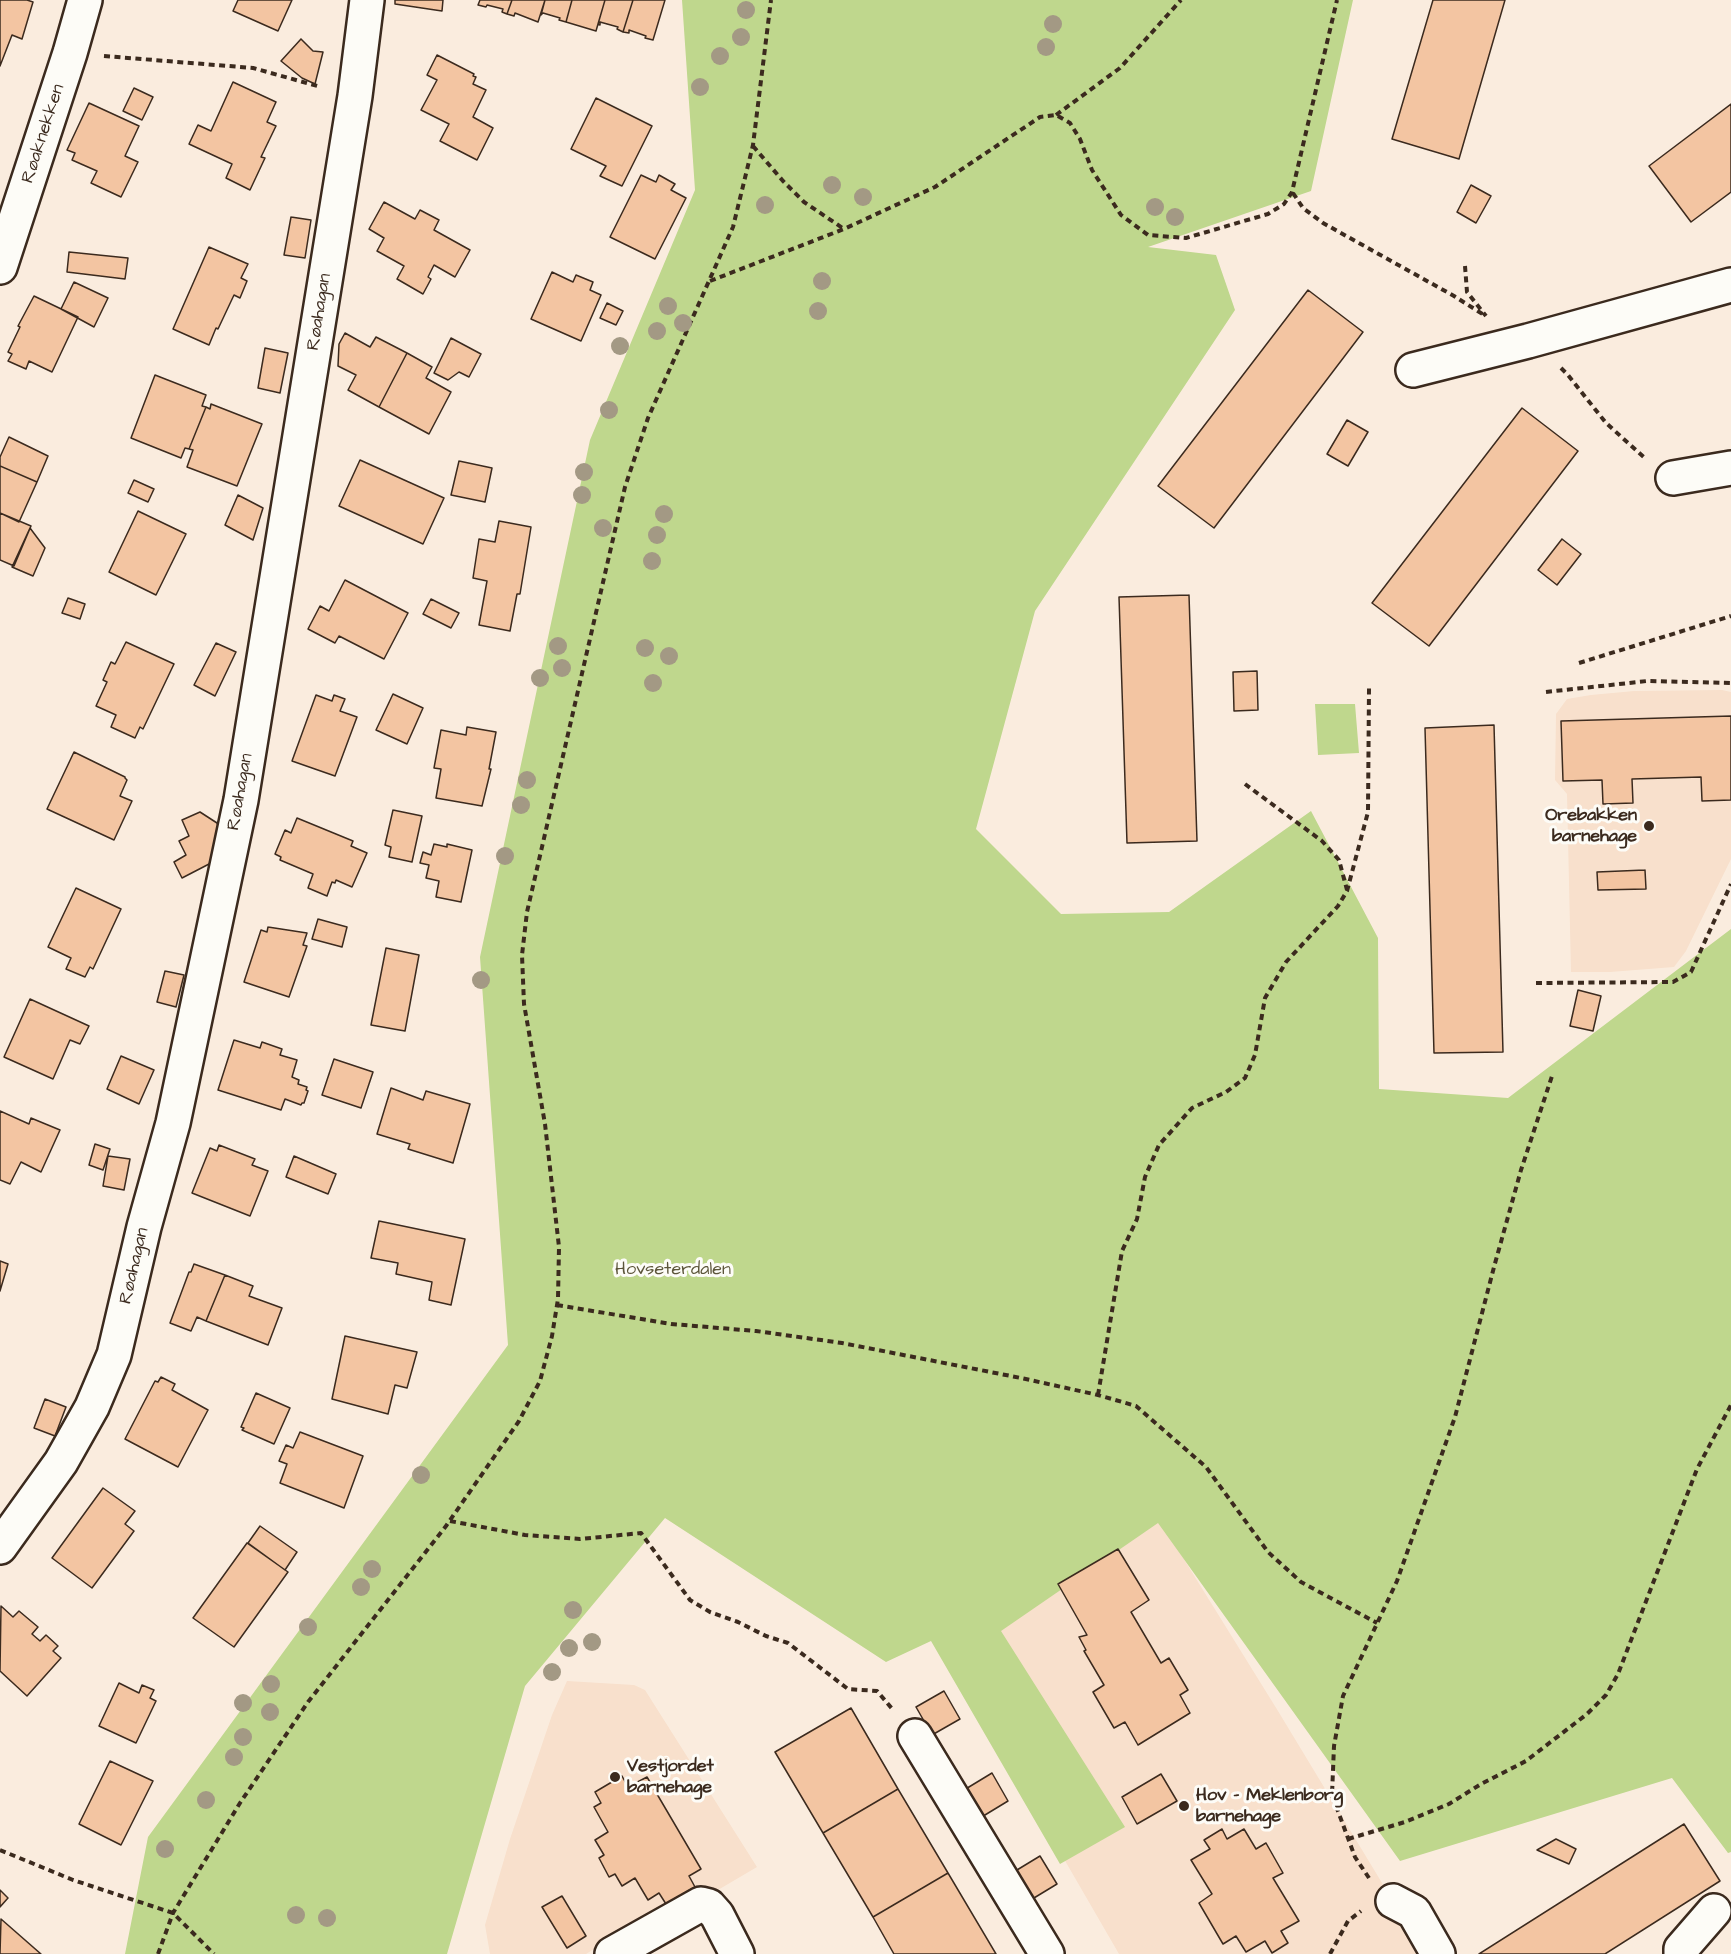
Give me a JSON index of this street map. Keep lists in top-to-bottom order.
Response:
{
  "streets": {
    "street": ["Røaknekken", "Røahagan"]
  },
  "parks": ["Hovseterdalen"],
  "places": ["Orebakken barnehage", "Vestjordet barnehage", "Hov - Meklenborg barnehage"]
}
